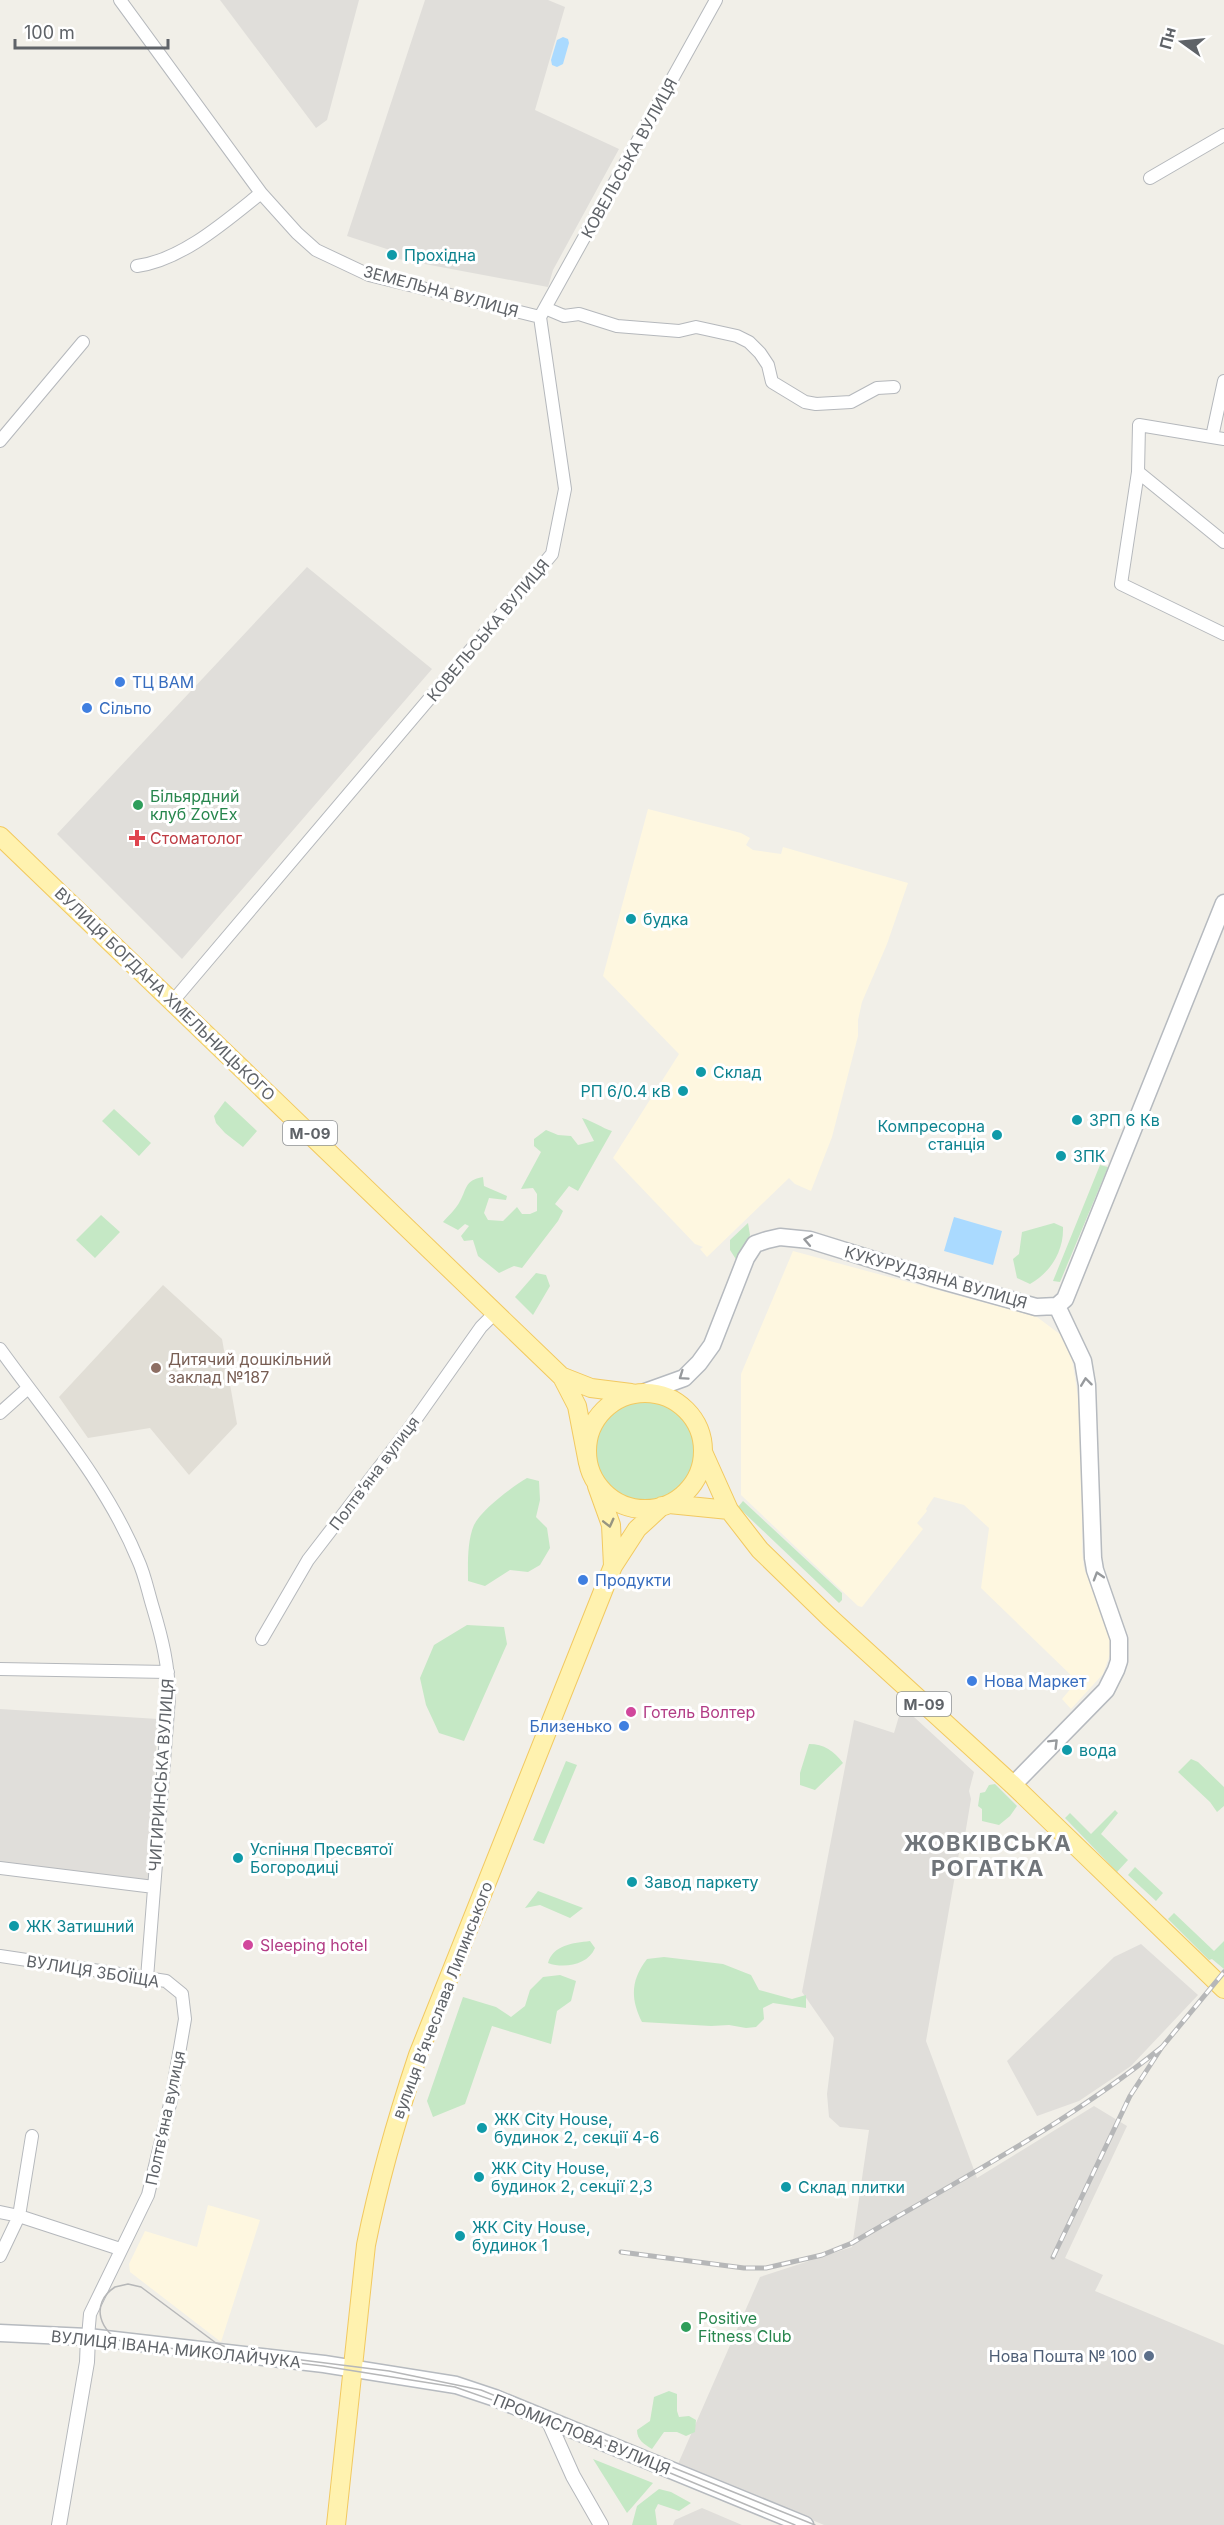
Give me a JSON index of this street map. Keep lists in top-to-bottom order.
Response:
{
  "streets": {
    "main road": [
      "ВУЛИЦЯ БОГДАНА ХМЕЛЬНИЦЬКОГО",
      "М-09",
      "КУКУРУДЗЯНА ВУЛИЦЯ",
      "вулиця Вʼячеслава Липинського",
      "ВУЛИЦЯ ІВАНА МИКОЛАЙЧУКА",
      "ПРОМИСЛОВА ВУЛИЦЯ"
    ],
    "street": [
      "КОВЕЛЬСЬКА ВУЛИЦЯ",
      "ЗЕМЕЛЬНА ВУЛИЦЯ",
      "Полтвʼяна вулиця",
      "ЧИГИРИНСЬКА ВУЛИЦЯ",
      "ВУЛИЦЯ ЗБОЇЩА"
    ]
  },
  "crossings": [
    ["КОВЕЛЬСЬКА ВУЛИЦЯ", "ЗЕМЕЛЬНА ВУЛИЦЯ"],
    ["КОВЕЛЬСЬКА ВУЛИЦЯ", "ВУЛИЦЯ БОГДАНА ХМЕЛЬНИЦЬКОГО"],
    ["ВУЛИЦЯ БОГДАНА ХМЕЛЬНИЦЬКОГО", "М-09"],
    ["ВУЛИЦЯ БОГДАНА ХМЕЛЬНИЦЬКОГО", "КУКУРУДЗЯНА ВУЛИЦЯ"],
    ["ВУЛИЦЯ БОГДАНА ХМЕЛЬНИЦЬКОГО", "Полтвʼяна вулиця"],
    ["ВУЛИЦЯ БОГДАНА ХМЕЛЬНИЦЬКОГО", "вулиця Вʼячеслава Липинського"],
    ["М-09", "КУКУРУДЗЯНА ВУЛИЦЯ"],
    ["М-09", "вулиця Вʼячеслава Липинського"],
    ["КУКУРУДЗЯНА ВУЛИЦЯ", "вулиця Вʼячеслава Липинського"],
    ["Полтвʼяна вулиця", "ВУЛИЦЯ ЗБОЇЩА"],
    ["Полтвʼяна вулиця", "ВУЛИЦЯ ІВАНА МИКОЛАЙЧУКА"],
    ["ЧИГИРИНСЬКА ВУЛИЦЯ", "ВУЛИЦЯ ЗБОЇЩА"],
    ["вулиця Вʼячеслава Липинського", "ВУЛИЦЯ ІВАНА МИКОЛАЙЧУКА"],
    ["вулиця Вʼячеслава Липинського", "ПРОМИСЛОВА ВУЛИЦЯ"],
    ["ВУЛИЦЯ ІВАНА МИКОЛАЙЧУКА", "ПРОМИСЛОВА ВУЛИЦЯ"]
  ],
  "one_way": ["КУКУРУДЗЯНА ВУЛИЦЯ"],
  "districts": ["ЖОВКІВСЬКА РОГАТКА"],
  "places": {
    "other": [
      "Прохідна",
      "ТЦ ВАМ",
      "Сільпо",
      "Більярдний клуб ZovEx",
      "будка",
      "Склад",
      "РП 6/0.4 кВ",
      "ЗРП 6 Кв",
      "Компресорна станція",
      "ЗПК",
      "Дитячий дошкільний заклад №187",
      "Продукти",
      "Нова Маркет",
      "Готель Волтер",
      "Близенько",
      "вода",
      "Успіння Пресвятої Богородиці",
      "Завод паркету",
      "ЖК Затишний",
      "Sleeping hotel",
      "ЖК City House, будинок 2, секції 4-6",
      "ЖК City House, будинок 2, секції 2,3",
      "Склад плитки",
      "ЖК City House, будинок 1",
      "Positive Fitness Club",
      "Нова Пошта № 100"
    ],
    "health": ["Стоматолог"]
  },
  "scale_bar": "100 m",
  "north": "left"
}
